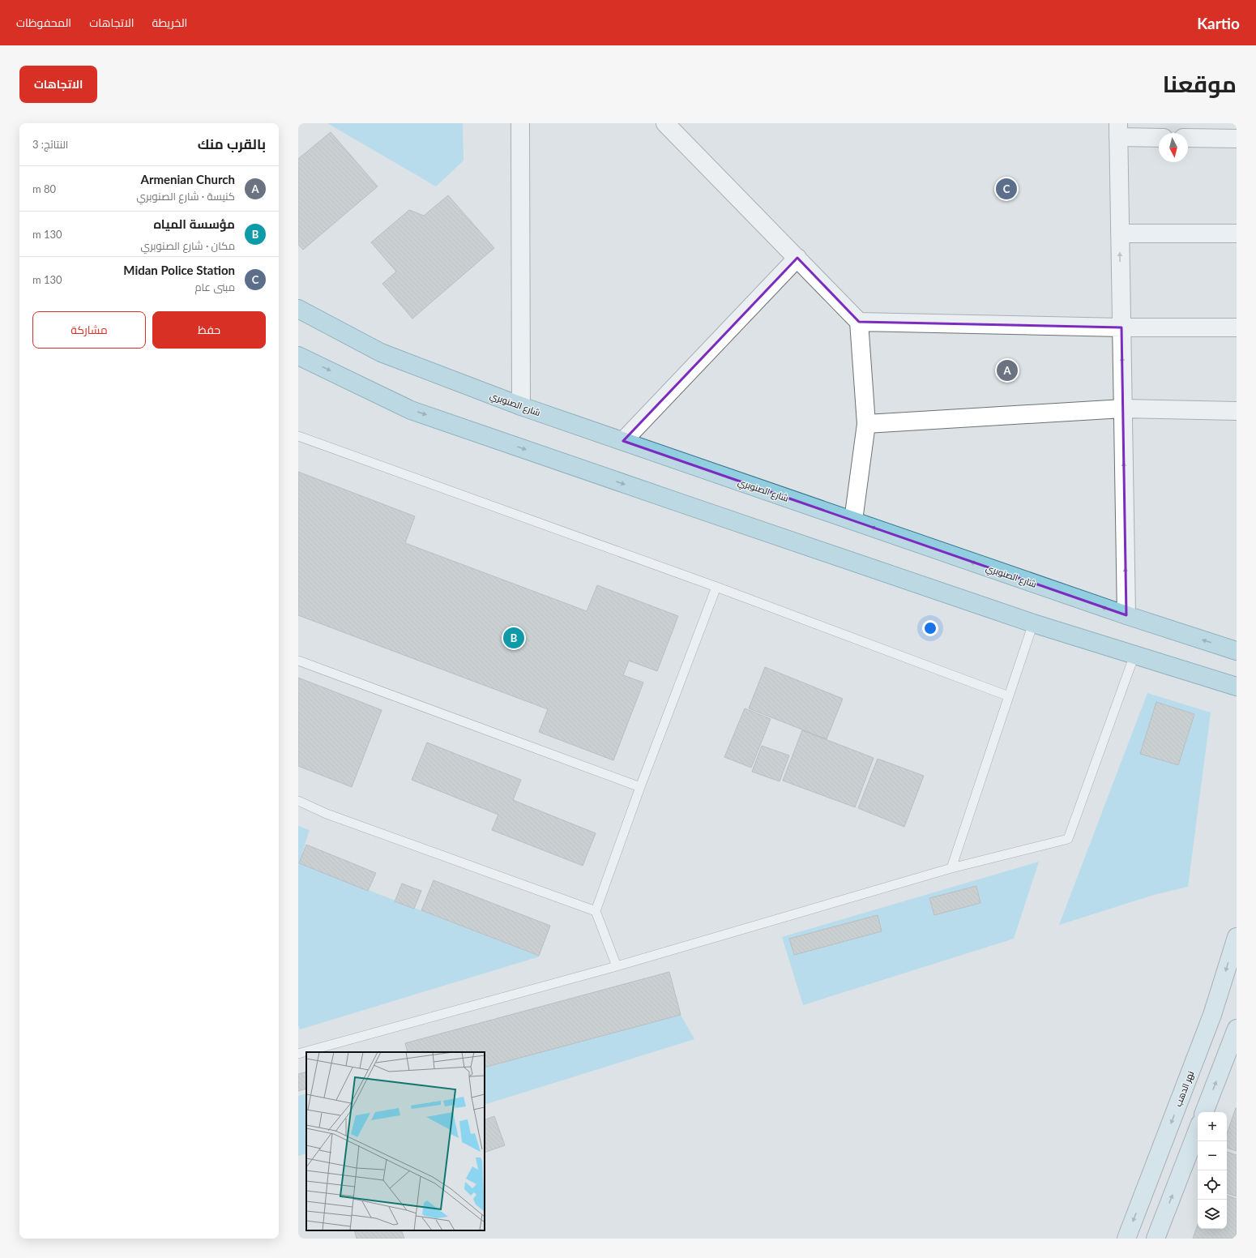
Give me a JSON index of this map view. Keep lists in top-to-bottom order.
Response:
{
  "streets": {
    "main road": ["شارع الصنوبري", "نهر الدهب"]
  },
  "north": "bottom",
  "page": {
    "header": "Kartio",
    "nav": ["الخريطة", "الاتجاهات", "المحفوظات"],
    "title": "موقعنا",
    "buttons": [
      "الاتجاهات",
      ["حفظ", "مشاركة"]
    ],
    "heading": ["بالقرب منك", "النتائج: 3"],
    "list": [
      {
        "mark": "A",
        "name": "Armenian Church",
        "note": "كنيسة · شارع الصنوبري",
        "value": "80 m"
      },
      {
        "mark": "B",
        "name": "مؤسسة المياه",
        "note": "مكان · شارع الصنوبري",
        "value": "130 m"
      },
      {
        "mark": "C",
        "name": "Midan Police Station",
        "note": "مبنى عام",
        "value": "130 m"
      }
    ],
    "pins": ["C", "A", "B"],
    "map_buttons": ["+", "−"]
  }
}
